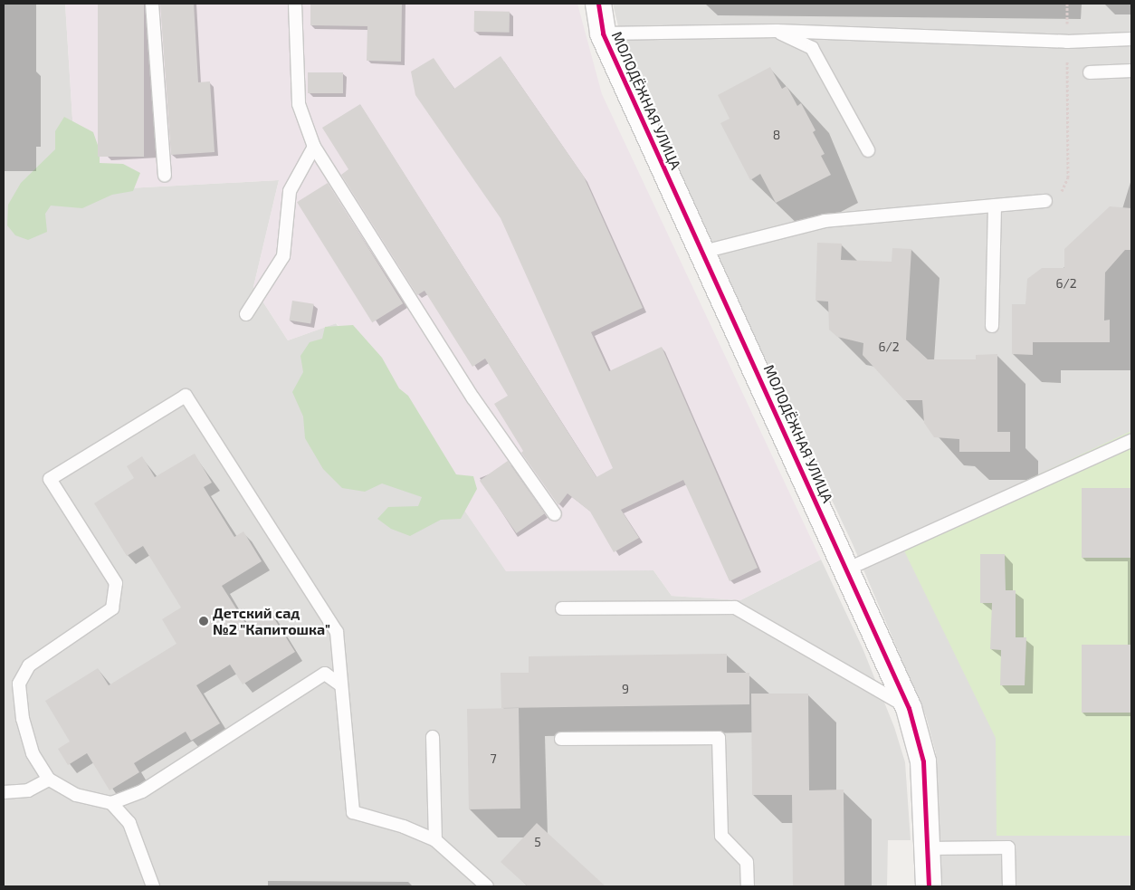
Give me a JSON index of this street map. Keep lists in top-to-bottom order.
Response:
{
  "streets": {
    "street": ["МОЛОДЁЖНАЯ УЛИЦА"]
  },
  "places": ["Детский сад №2 \"Капитошка\""],
  "house_numbers": [
    "8",
    "6/2",
    "6/2",
    "9",
    "7",
    "5"
  ]
}
